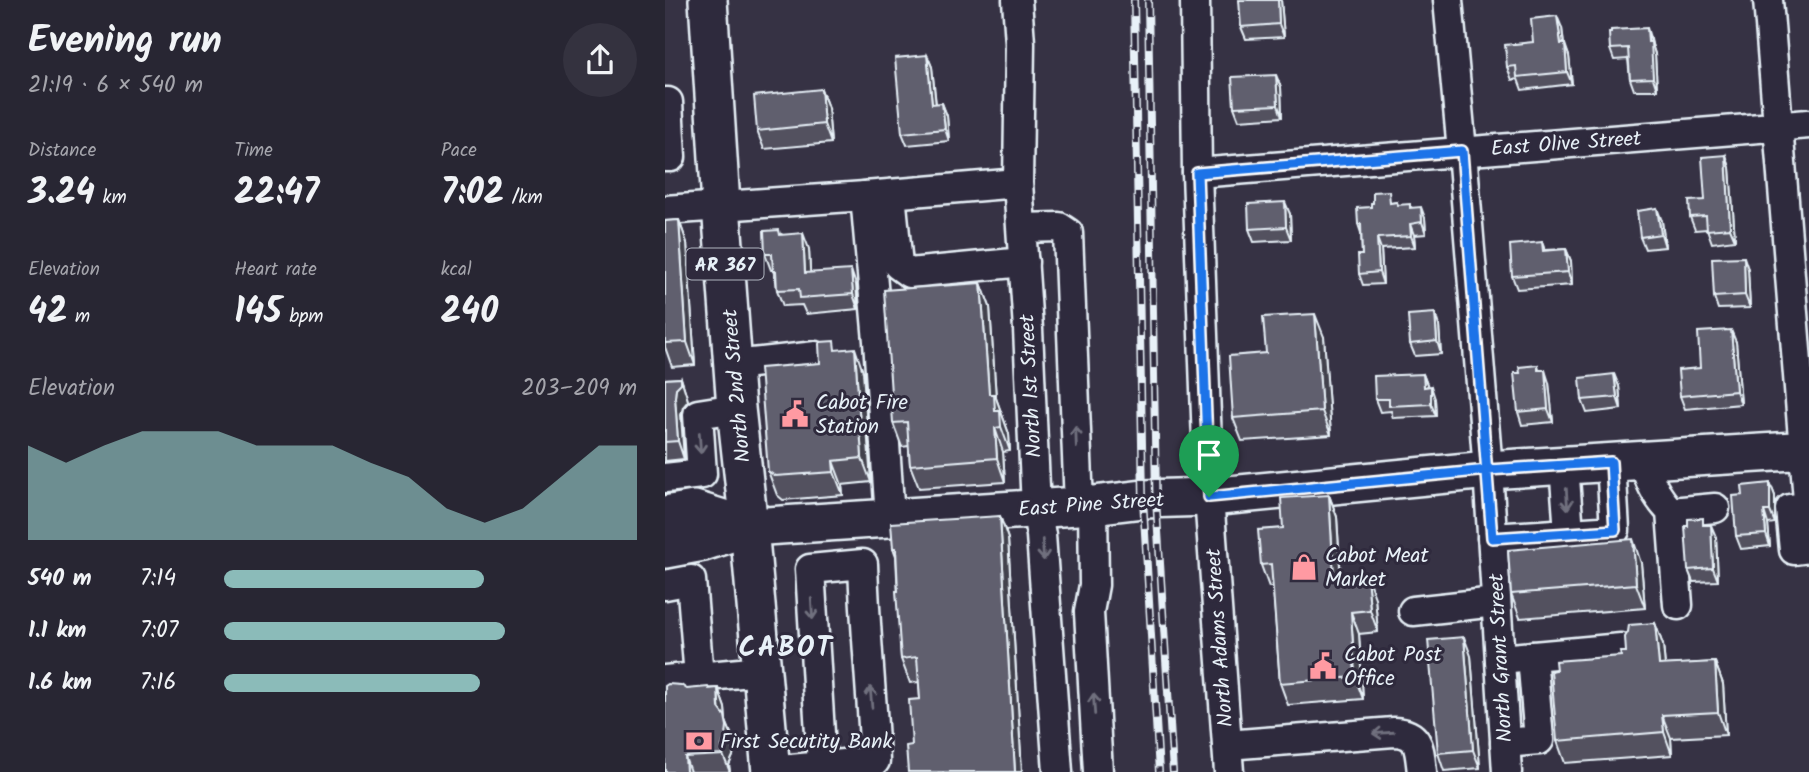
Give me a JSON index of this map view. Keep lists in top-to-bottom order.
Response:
{
  "streets": {
    "main road": ["AR 367", "North 2nd Street", "East Pine Street"],
    "street": [
      "East Olive Street",
      "North 1st Street",
      "North Adams Street",
      "North Grant Street"
    ]
  },
  "crossings": [
    ["East Olive Street", "North Adams Street"],
    ["East Olive Street", "North Grant Street"],
    ["North 2nd Street", "East Pine Street"],
    ["North 1st Street", "East Pine Street"],
    ["East Pine Street", "North Adams Street"],
    ["East Pine Street", "North Grant Street"]
  ],
  "districts": ["CABOT"],
  "places": {
    "public building": ["Cabot Fire Station", "Cabot Post Office"],
    "shop": ["Cabot Meat Market"],
    "bank": ["First Secutity Bank"]
  },
  "page": {
    "heading": ["Evening run", "21:19 · 6 × 540 m"],
    "stats": [
      ["Distance", "3.24 km"],
      ["Time", "22:47"],
      ["Pace", "7:02 /km"],
      ["Elevation", "42 m"],
      ["Heart rate", "145 bpm"],
      ["kcal", "240"]
    ],
    "chart": ["Elevation", "203–209 m"],
    "list": [
      {
        "name": "540 m",
        "note": "7:14"
      },
      {
        "name": "1.1 km",
        "note": "7:07"
      },
      {
        "name": "1.6 km",
        "note": "7:16"
      }
    ]
  }
}
